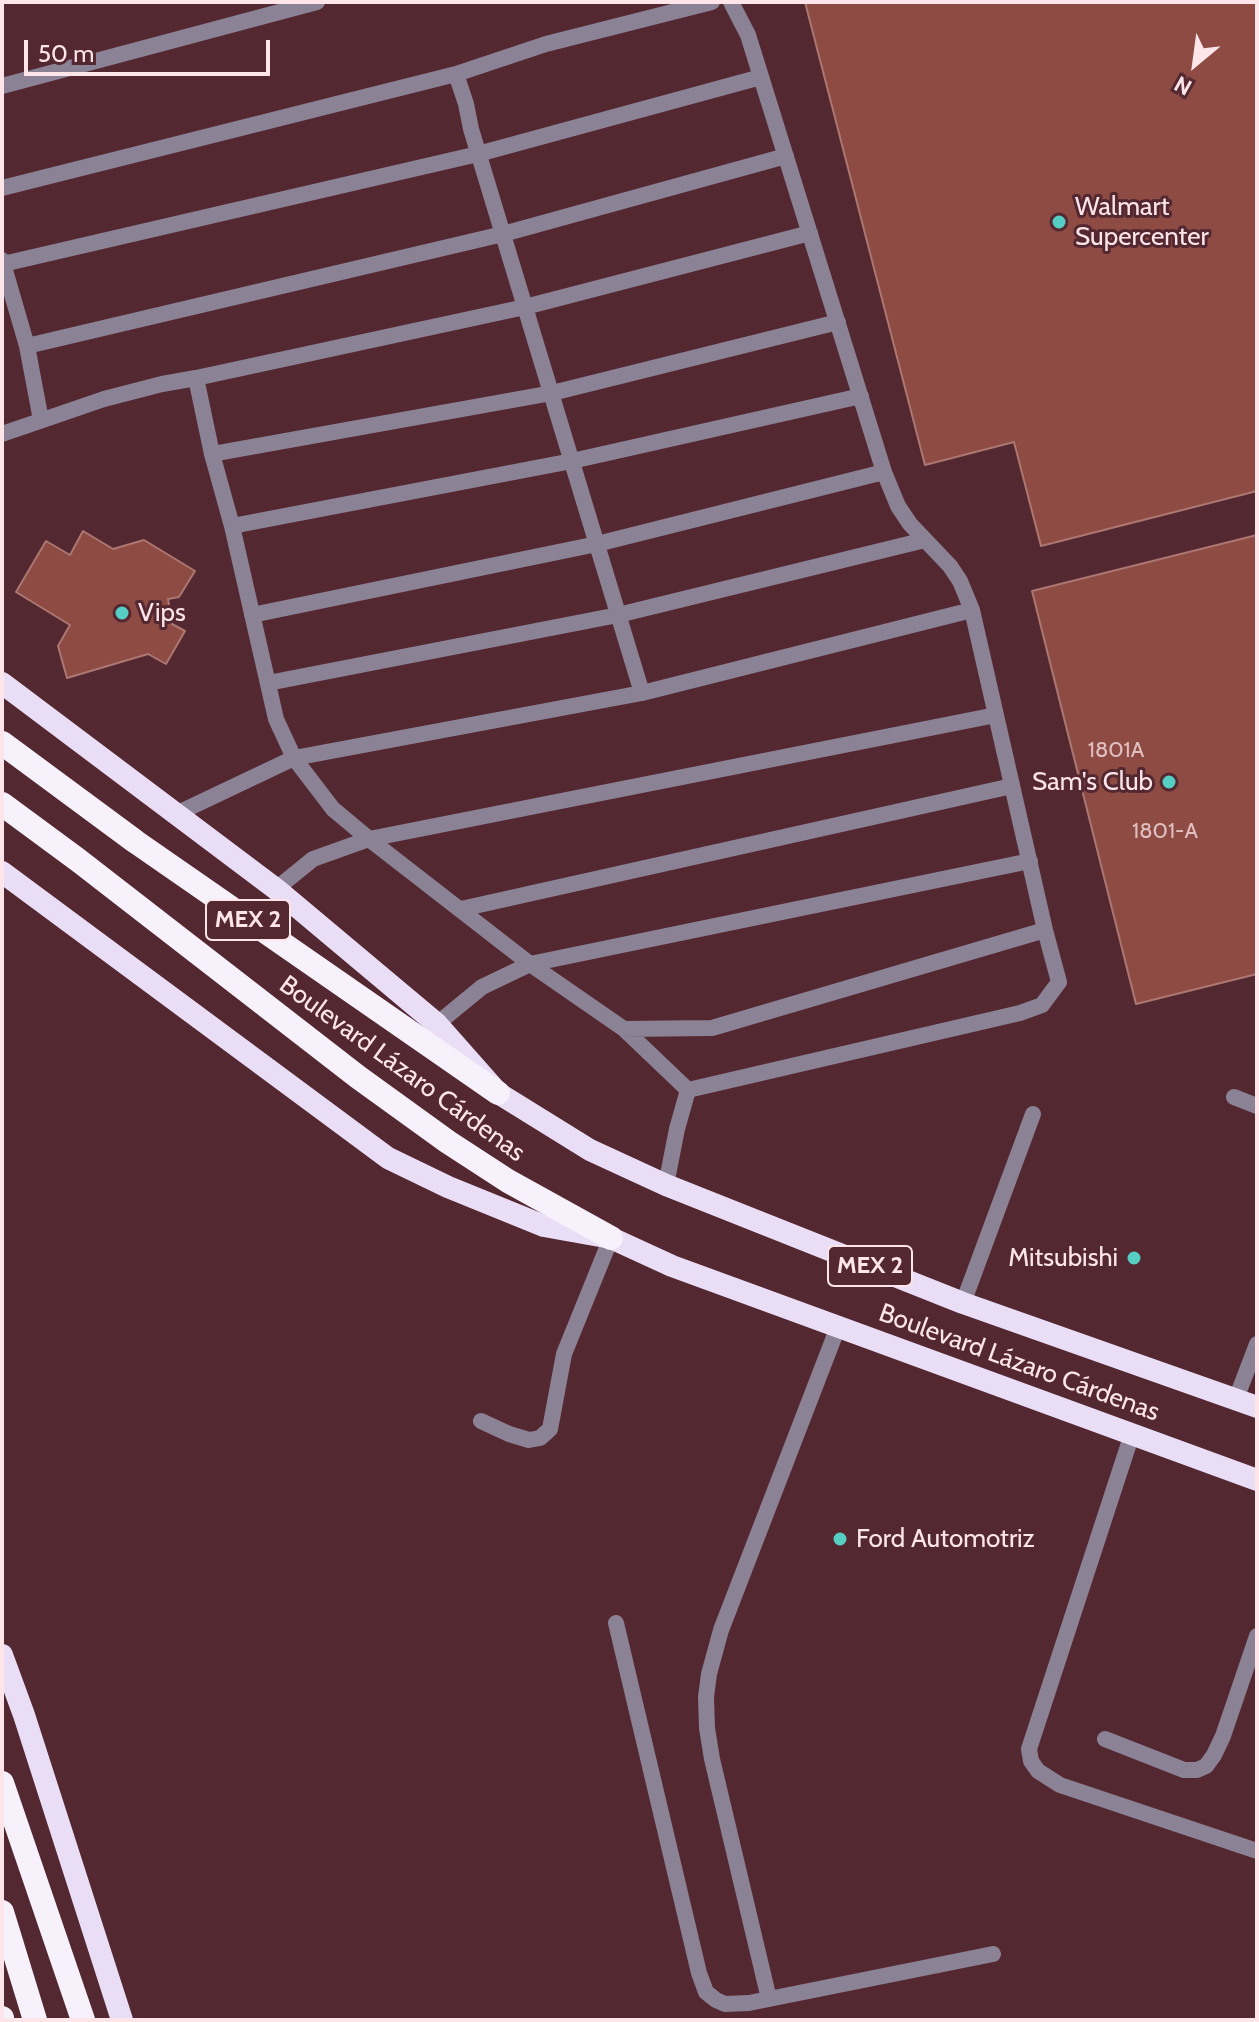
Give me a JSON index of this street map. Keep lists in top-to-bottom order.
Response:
{
  "streets": {
    "highway": ["MEX 2", "Boulevard Lázaro Cárdenas"]
  },
  "places": [
    "Walmart Supercenter",
    "Vips",
    "Sam's Club",
    "Mitsubishi",
    "Ford Automotriz"
  ],
  "house_numbers": ["1801A", "1801-A"],
  "scale_bar": "50 m",
  "north": "bottom left"
}
